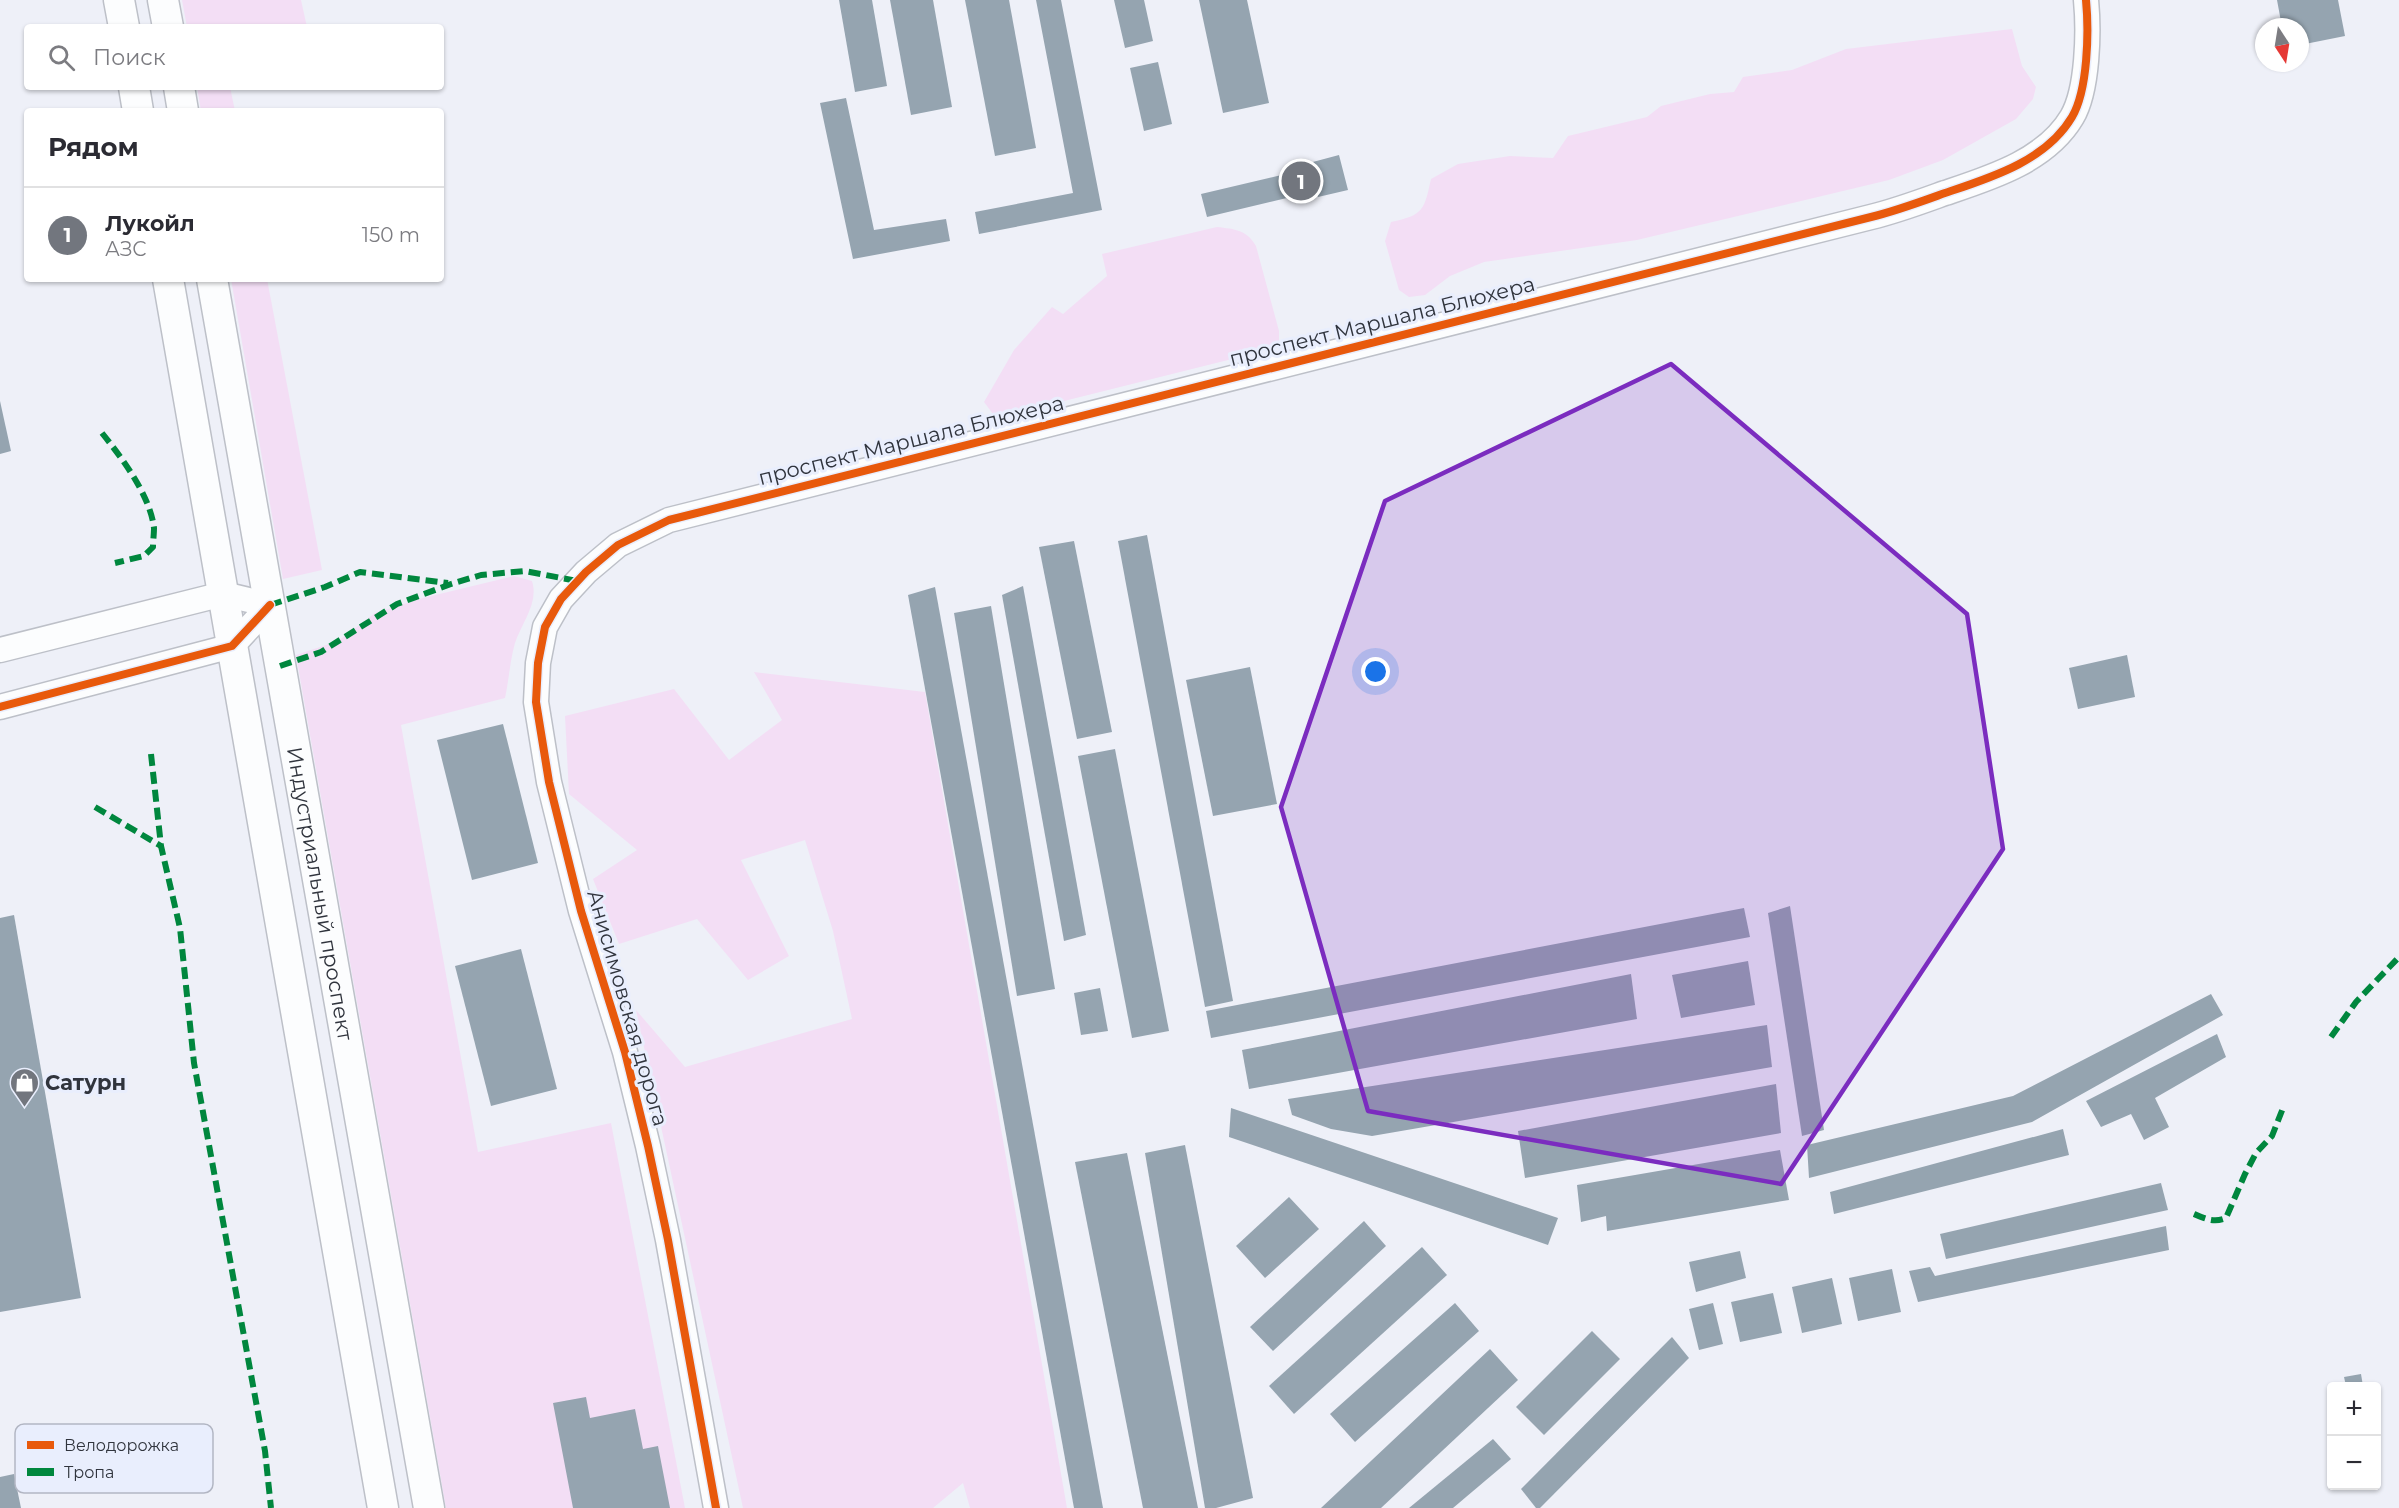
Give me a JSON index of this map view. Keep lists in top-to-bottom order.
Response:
{
  "streets": {
    "main road": ["Индустриальный проспект"],
    "street": ["проспект Маршала Блюхера", "Анисимовская дорога"]
  },
  "crossings": [
    ["проспект Маршала Блюхера", "Анисимовская дорога"]
  ],
  "places": {
    "shop": ["Сатурн"]
  },
  "legend": ["Велодорожка", "Тропа"],
  "north": "bottom",
  "page": {
    "search": "Поиск",
    "heading": "Рядом",
    "pins": "1",
    "list": [
      {
        "mark": "1",
        "name": "Лукойл",
        "note": "АЗС",
        "value": "150 m"
      }
    ],
    "map_buttons": ["+", "−"]
  }
}
